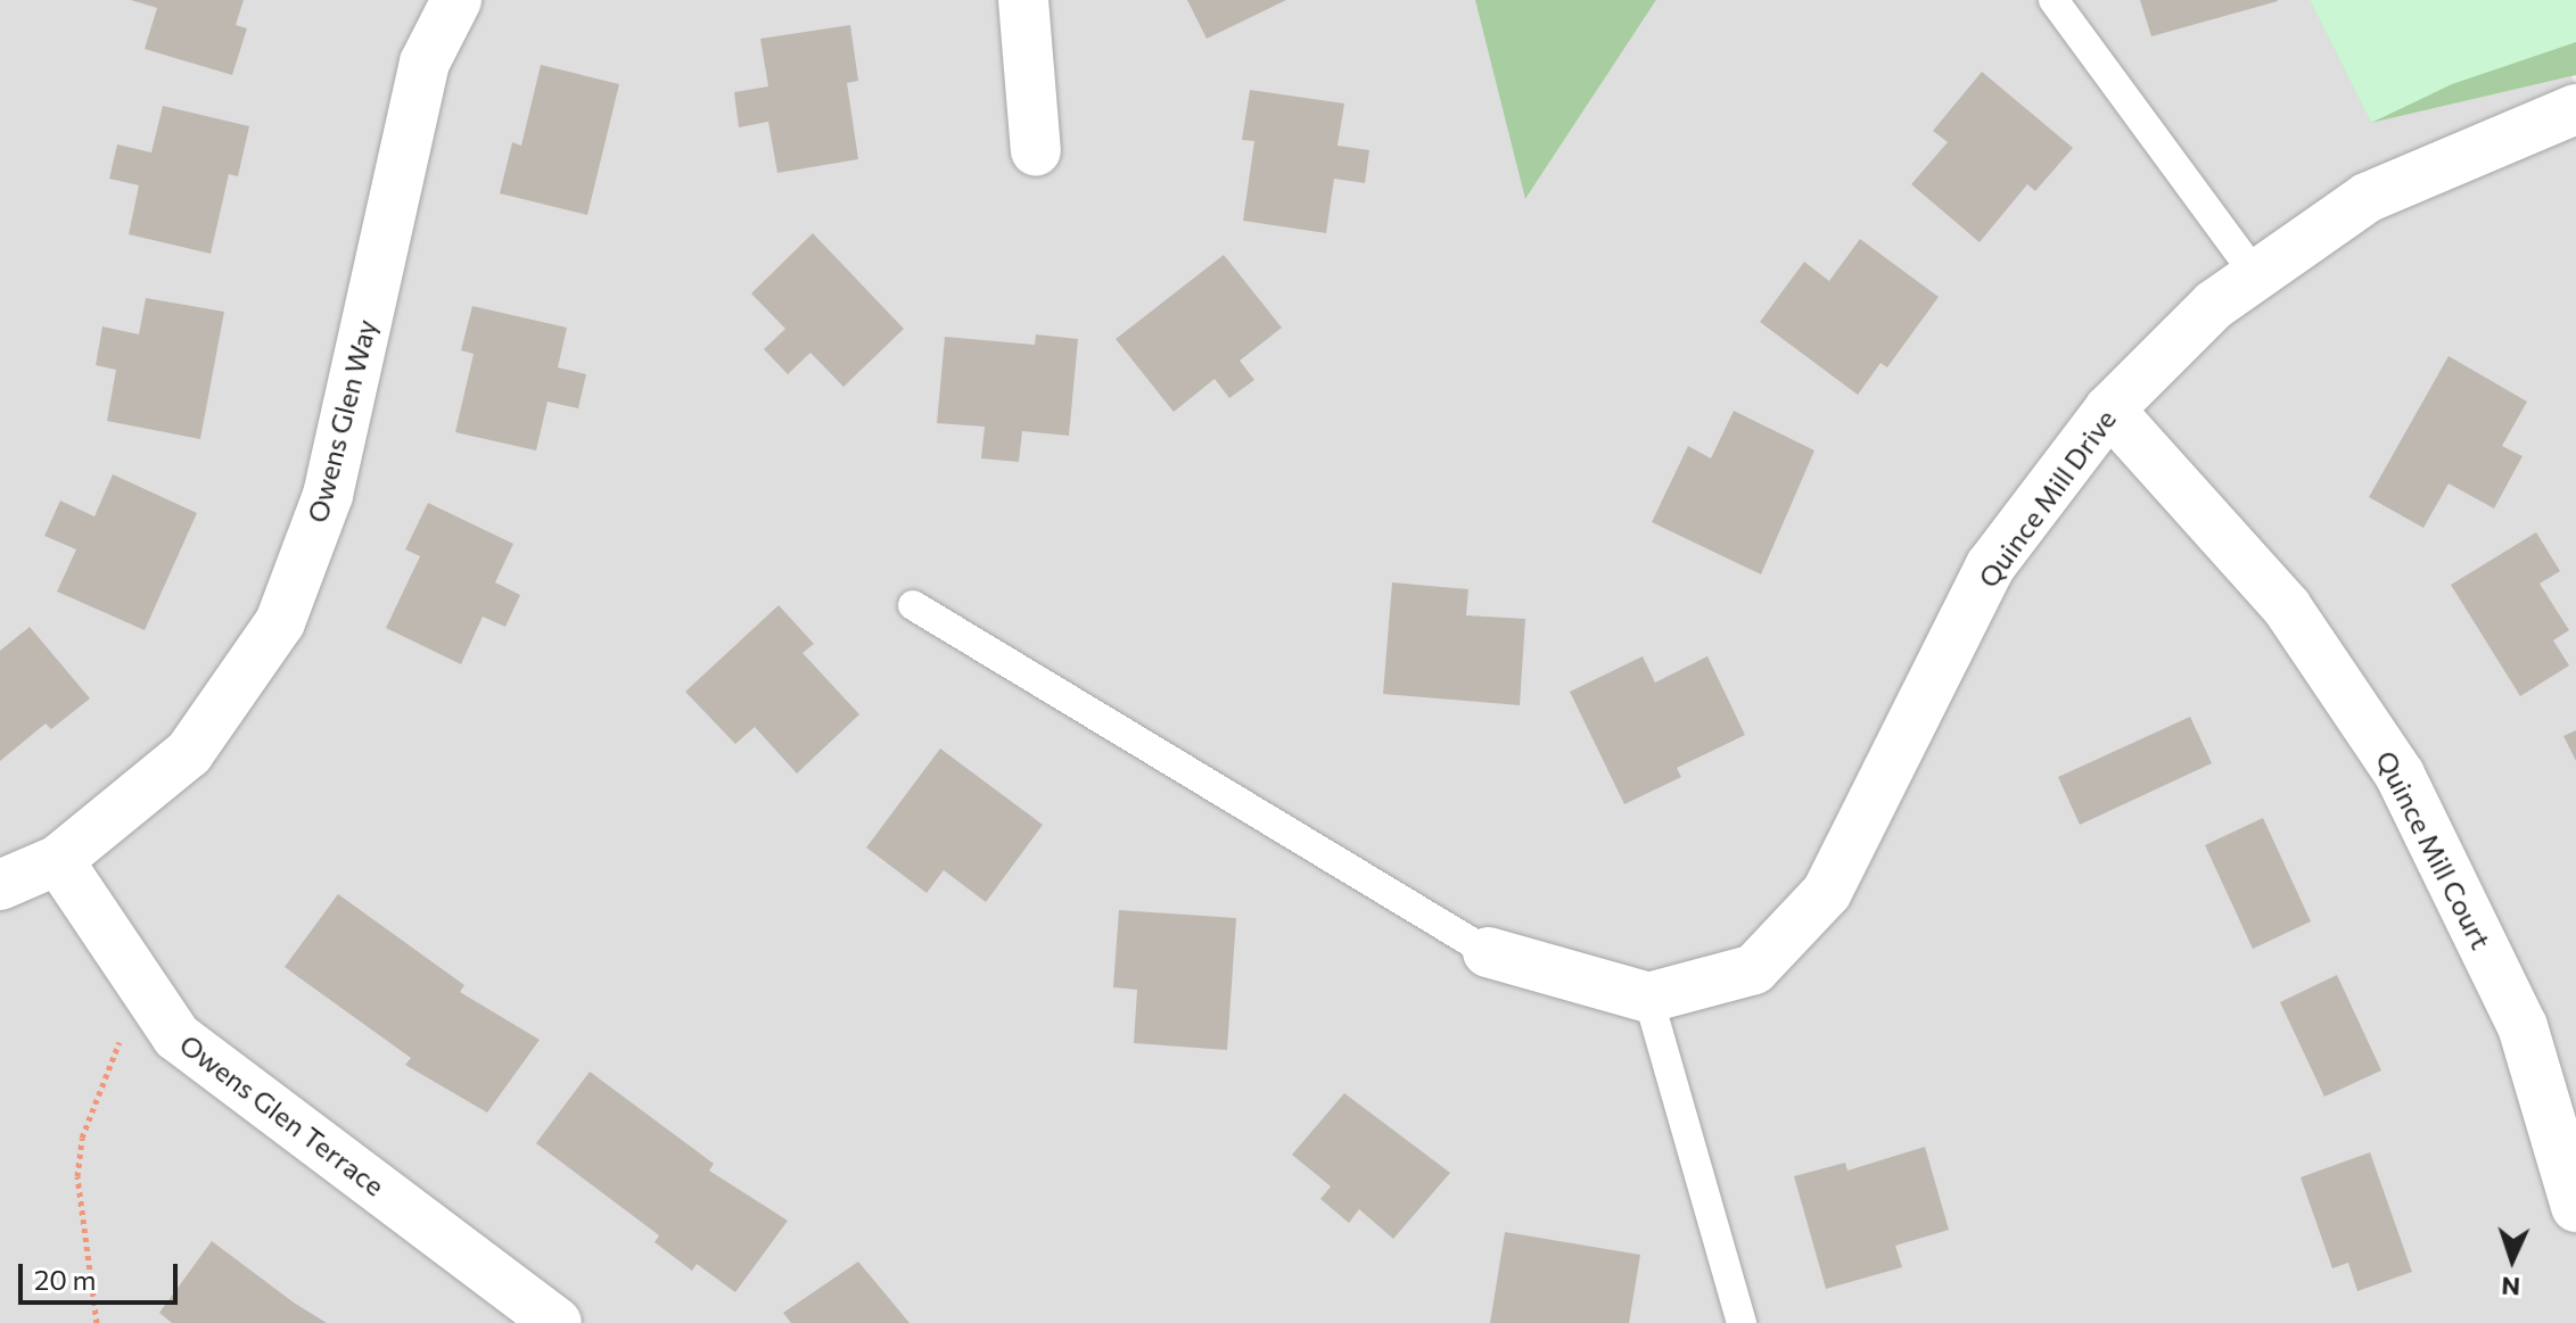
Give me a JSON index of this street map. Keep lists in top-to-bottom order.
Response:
{
  "streets": {
    "street": [
      "Owens Glen Way",
      "Quince Mill Drive",
      "Quince Mill Court",
      "Owens Glen Terrace"
    ]
  },
  "crossings": [
    ["Owens Glen Way", "Owens Glen Terrace"],
    ["Quince Mill Drive", "Quince Mill Court"]
  ],
  "scale_bar": "20 m",
  "north": "bottom"
}
